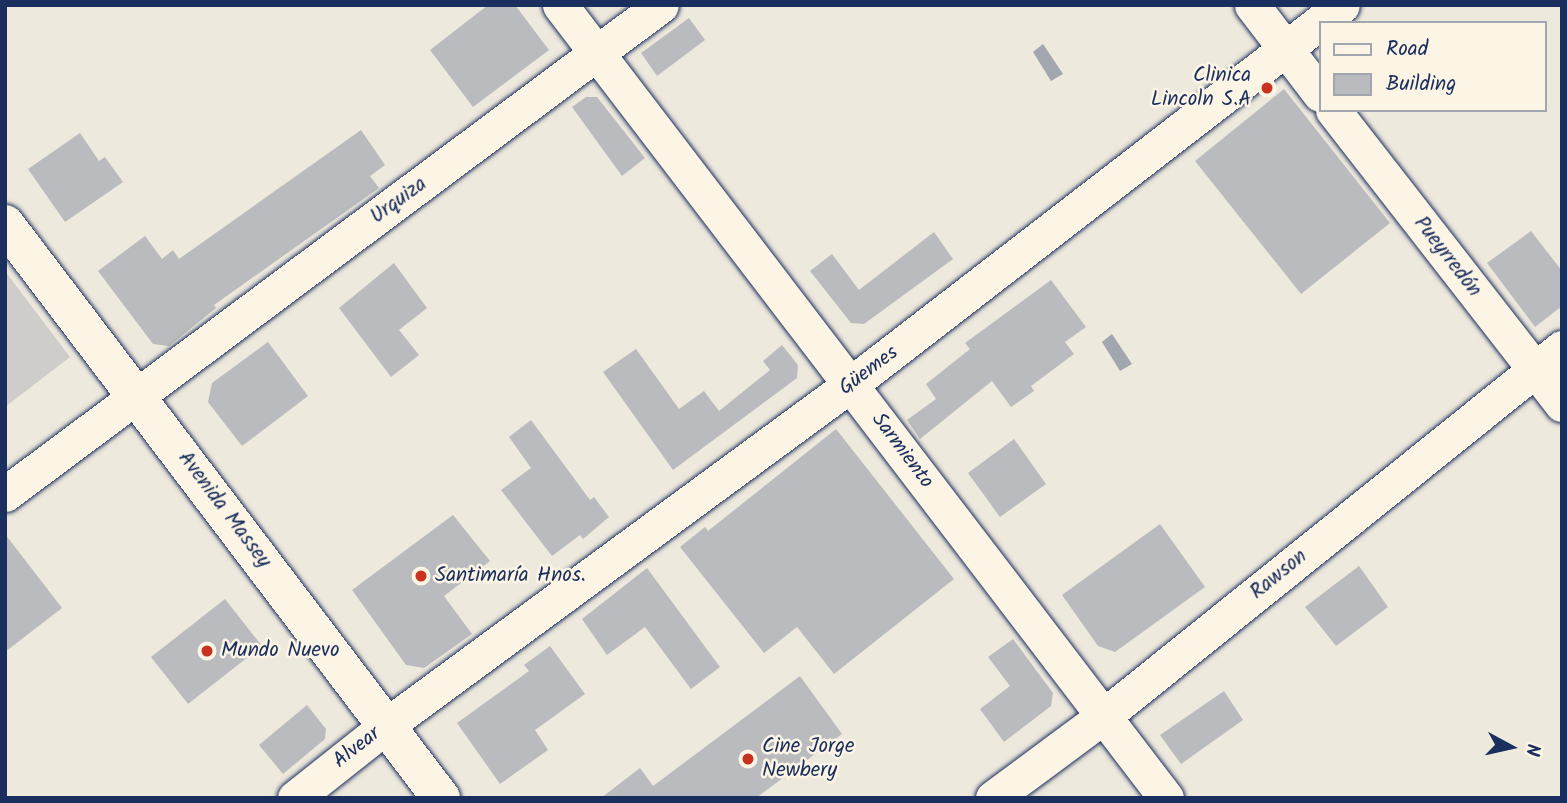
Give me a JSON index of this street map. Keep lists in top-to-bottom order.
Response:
{
  "streets": {
    "main road": ["Avenida Massey"],
    "street": [
      "Urquiza",
      "Pueyrredón",
      "Güemes",
      "Sarmiento",
      "Rawson",
      "Alvear"
    ]
  },
  "crossings": [
    ["Urquiza", "Sarmiento"],
    ["Urquiza", "Avenida Massey"],
    ["Pueyrredón", "Rawson"],
    ["Güemes", "Sarmiento"],
    ["Güemes", "Avenida Massey"],
    ["Güemes", "Alvear"],
    ["Sarmiento", "Rawson"],
    ["Avenida Massey", "Alvear"]
  ],
  "places": [
    "Clinica Lincoln S.A",
    "Santimaría Hnos.",
    "Mundo Nuevo",
    "Cine Jorge Newbery"
  ],
  "legend": ["Road", "Building"],
  "north": "right"
}
